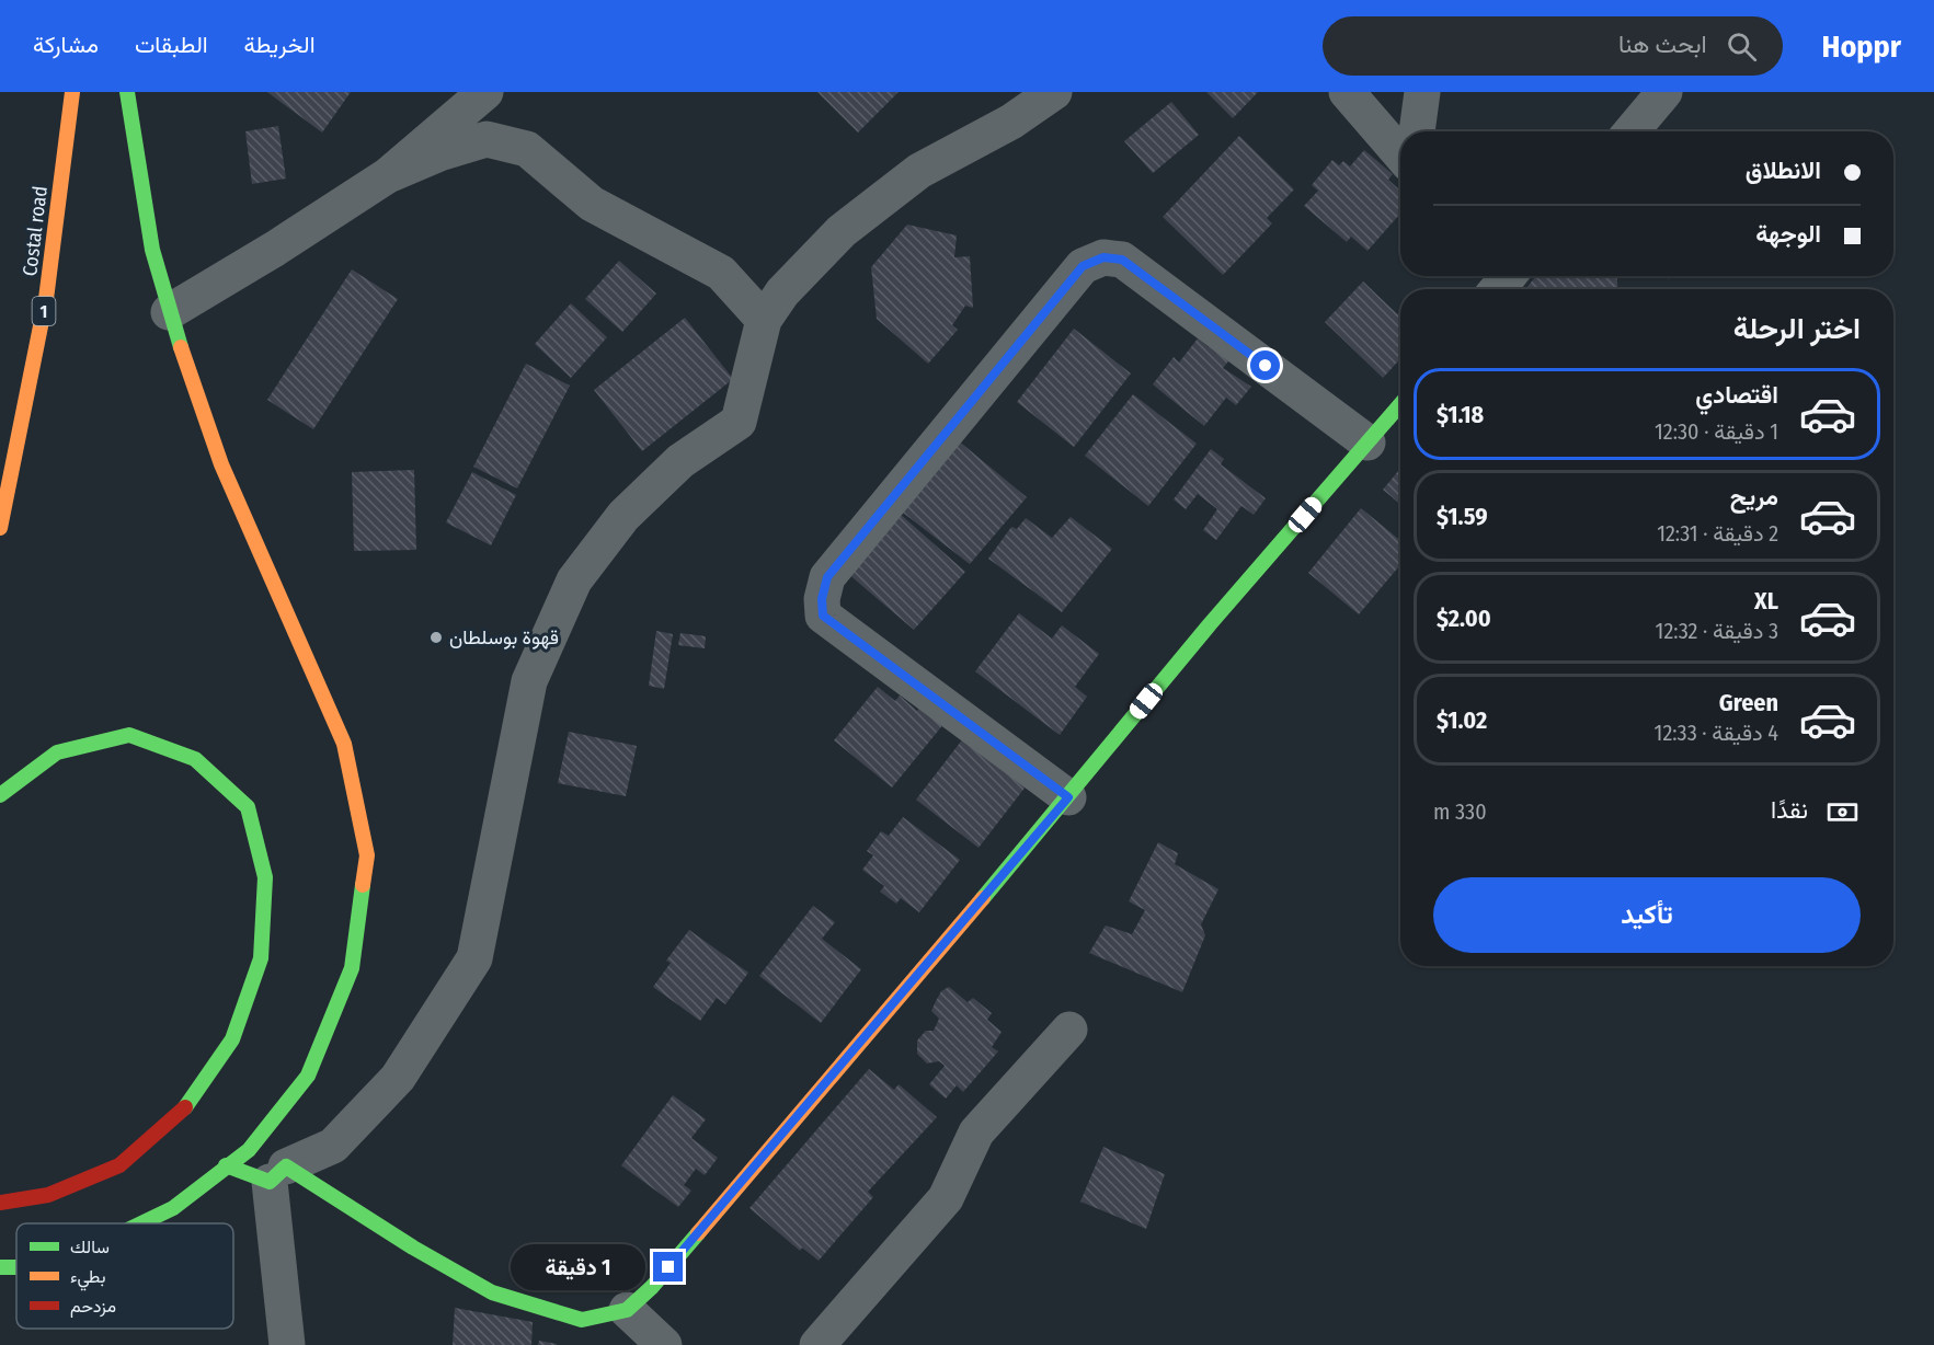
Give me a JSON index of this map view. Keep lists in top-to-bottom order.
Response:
{
  "streets": {
    "main road": ["Costal road", "1"]
  },
  "places": ["قهوة بوسلطان"],
  "legend": ["سالك", "بطيء", "مزدحم"],
  "page": {
    "header": "Hoppr",
    "search": "ابحث هنا",
    "nav": ["الخريطة", "الطبقات", "مشاركة"],
    "banner": ["الانطلاق", "الوجهة"],
    "heading": "اختر الرحلة",
    "list": [
      {
        "name": "اقتصادي",
        "note": "1 دقيقة · 12:30",
        "value": "$1.18"
      },
      {
        "name": "مريح",
        "note": "2 دقيقة · 12:31",
        "value": "$1.59"
      },
      {
        "name": "XL",
        "note": "3 دقيقة · 12:32",
        "value": "$2.00"
      },
      {
        "name": "Green",
        "note": "4 دقيقة · 12:33",
        "value": "$1.02"
      }
    ],
    "pay": ["نقدًا", "330 m"],
    "buttons": "تأكيد",
    "bubble": "1 دقيقة"
  }
}
